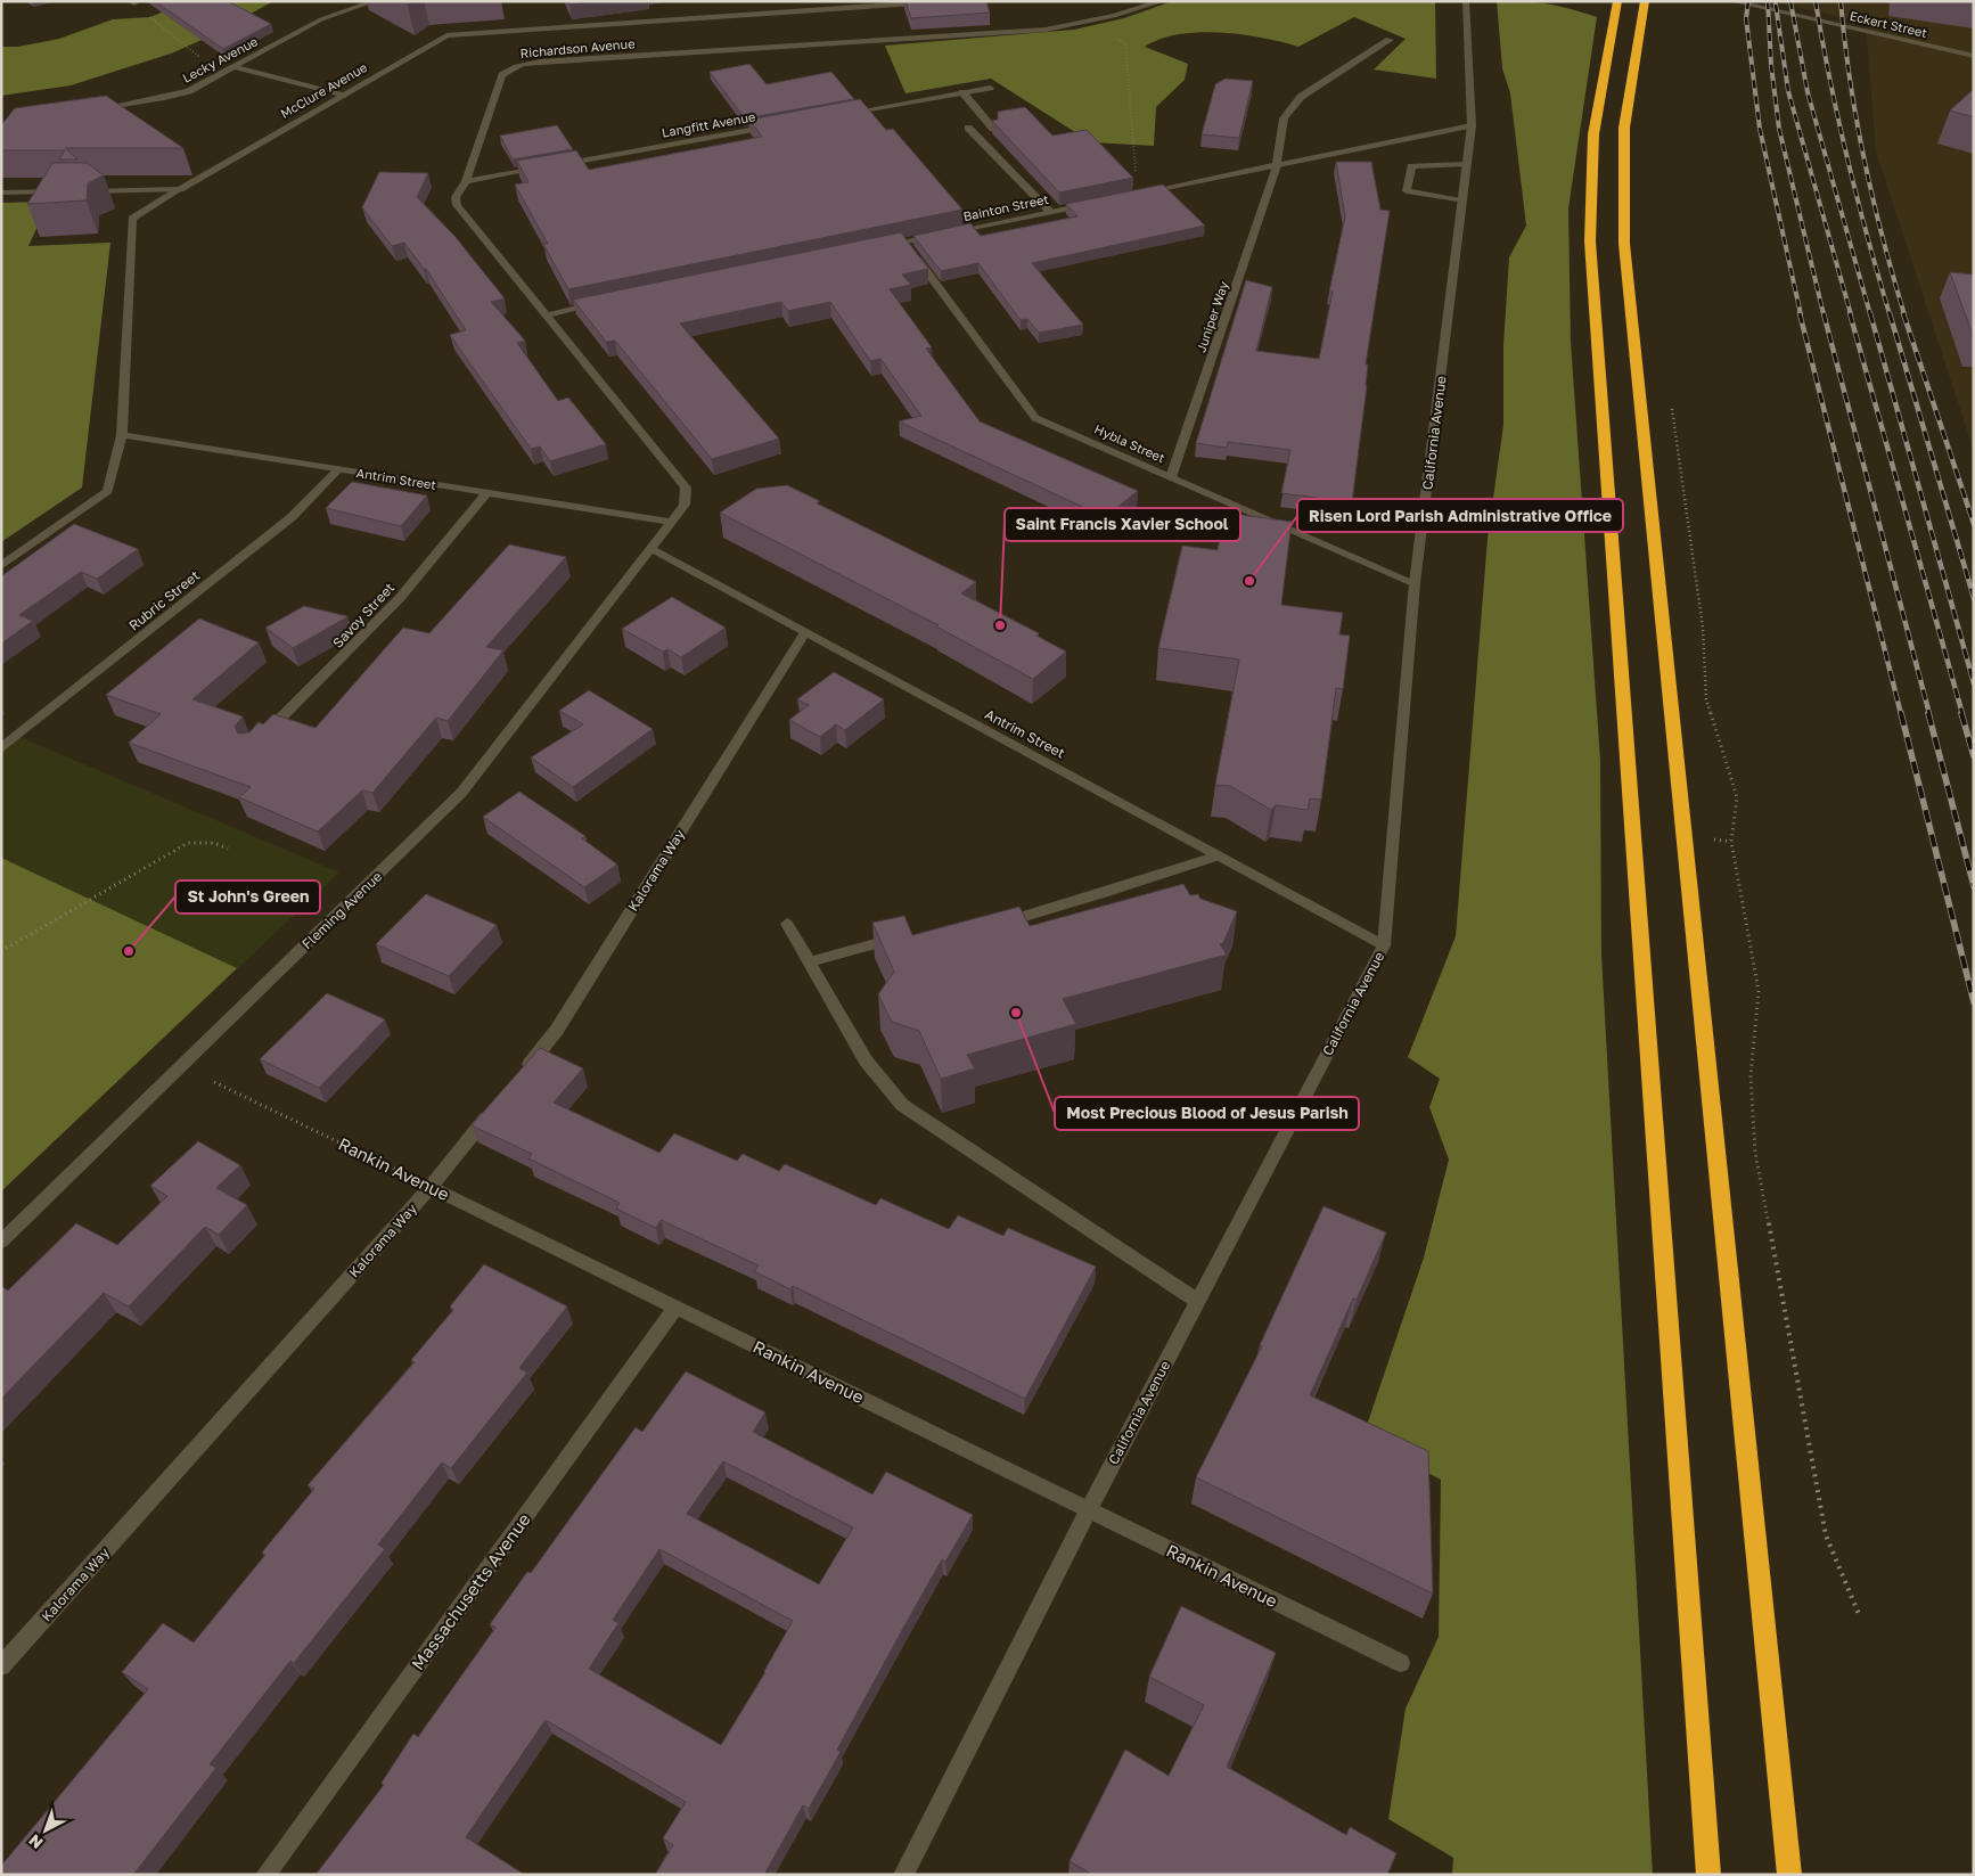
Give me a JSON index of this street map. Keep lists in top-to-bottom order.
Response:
{
  "streets": {
    "street": [
      "Eckert Street",
      "Richardson Avenue",
      "Lecky Avenue",
      "McClure Avenue",
      "Langfitt Avenue",
      "Bainton Street",
      "Juniper Way",
      "California Avenue",
      "Hybla Street",
      "Antrim Street",
      "Rubric Street",
      "Savoy Street",
      "Kalorama Way",
      "Fleming Avenue",
      "Rankin Avenue",
      "Massachusetts Avenue"
    ]
  },
  "crossings": [
    ["Richardson Avenue", "Antrim Street"],
    ["Richardson Avenue", "Fleming Avenue"],
    ["McClure Avenue", "Antrim Street"],
    ["Bainton Street", "Hybla Street"],
    ["Juniper Way", "Hybla Street"],
    ["California Avenue", "Hybla Street"],
    ["California Avenue", "Antrim Street"],
    ["California Avenue", "Rankin Avenue"],
    ["Antrim Street", "Rubric Street"],
    ["Antrim Street", "Savoy Street"],
    ["Antrim Street", "Kalorama Way"],
    ["Antrim Street", "Fleming Avenue"],
    ["Kalorama Way", "Rankin Avenue"],
    ["Rankin Avenue", "Massachusetts Avenue"]
  ],
  "places": [
    "Risen Lord Parish Administrative Office",
    "Saint Francis Xavier School",
    "St John's Green",
    "Most Precious Blood of Jesus Parish"
  ],
  "north": "bottom left"
}
